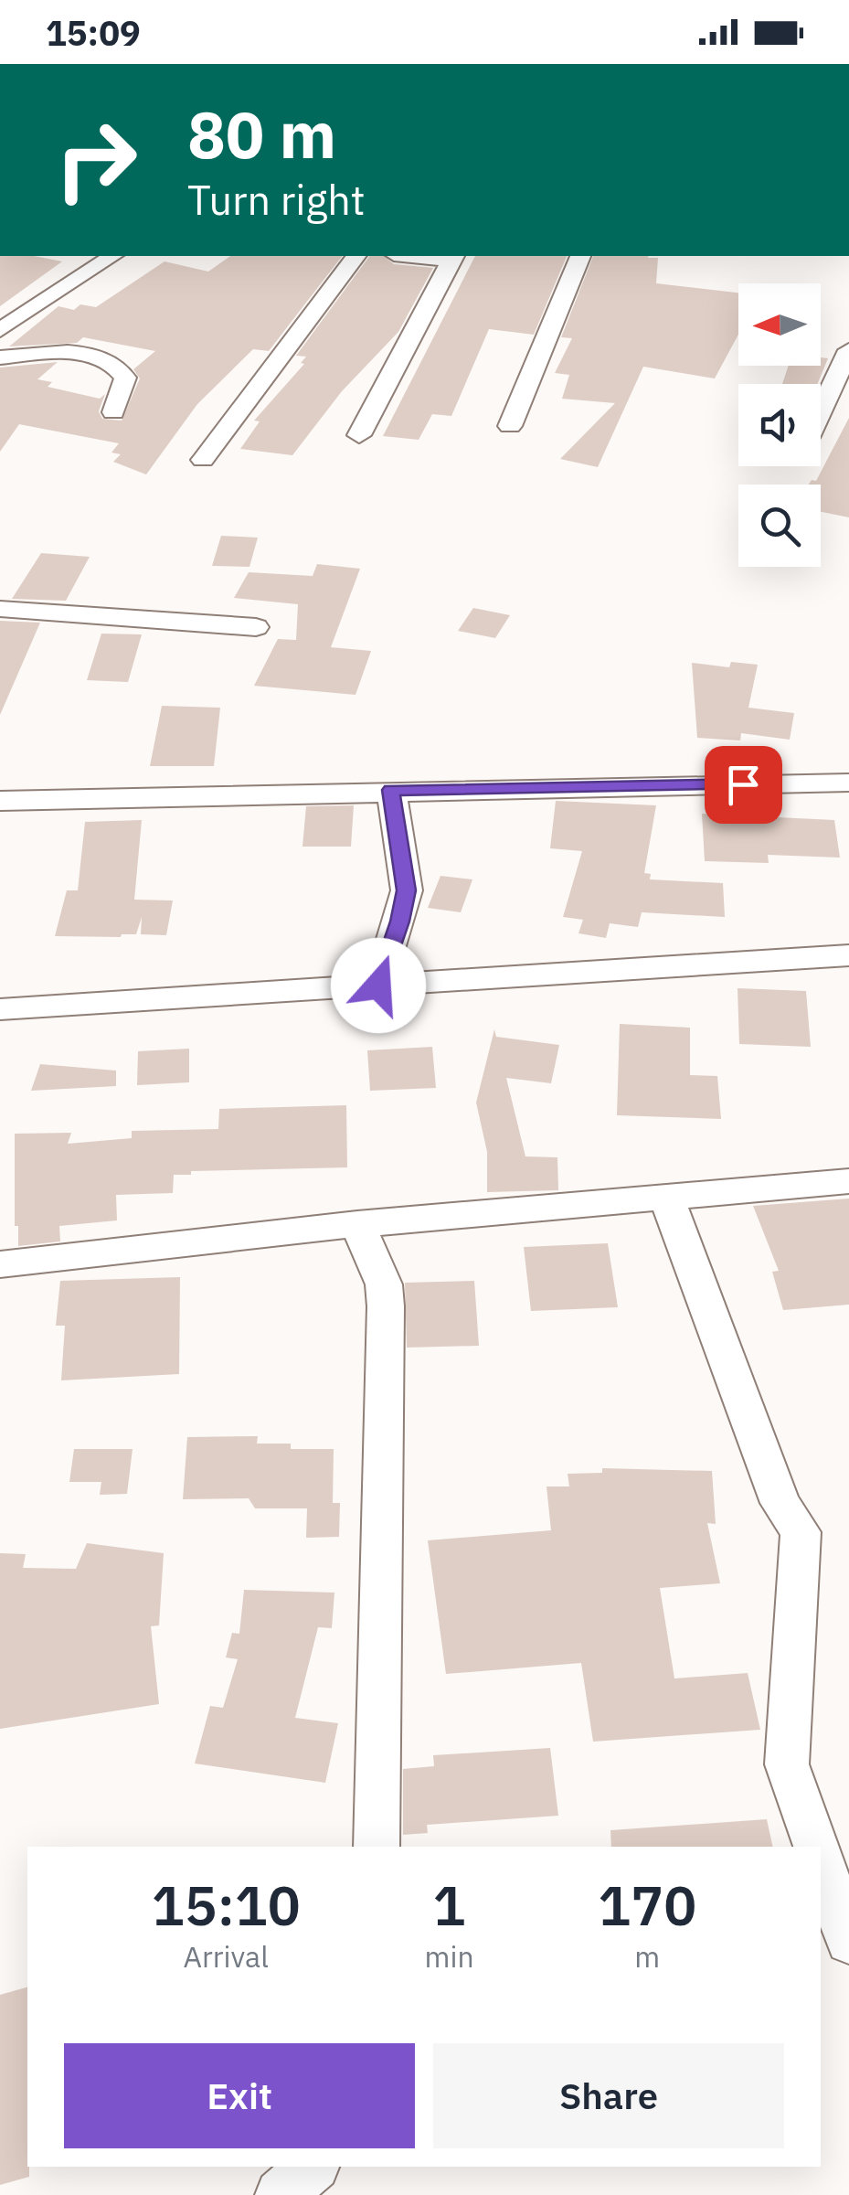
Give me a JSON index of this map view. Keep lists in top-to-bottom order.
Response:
{
  "north": "left",
  "page": {
    "status": "15:09",
    "turn": ["80 m", "Turn right"],
    "eta": [
      "15:10",
      "Arrival",
      "1",
      "min",
      "170",
      "m"
    ],
    "buttons": ["Exit", "Share"]
  }
}
